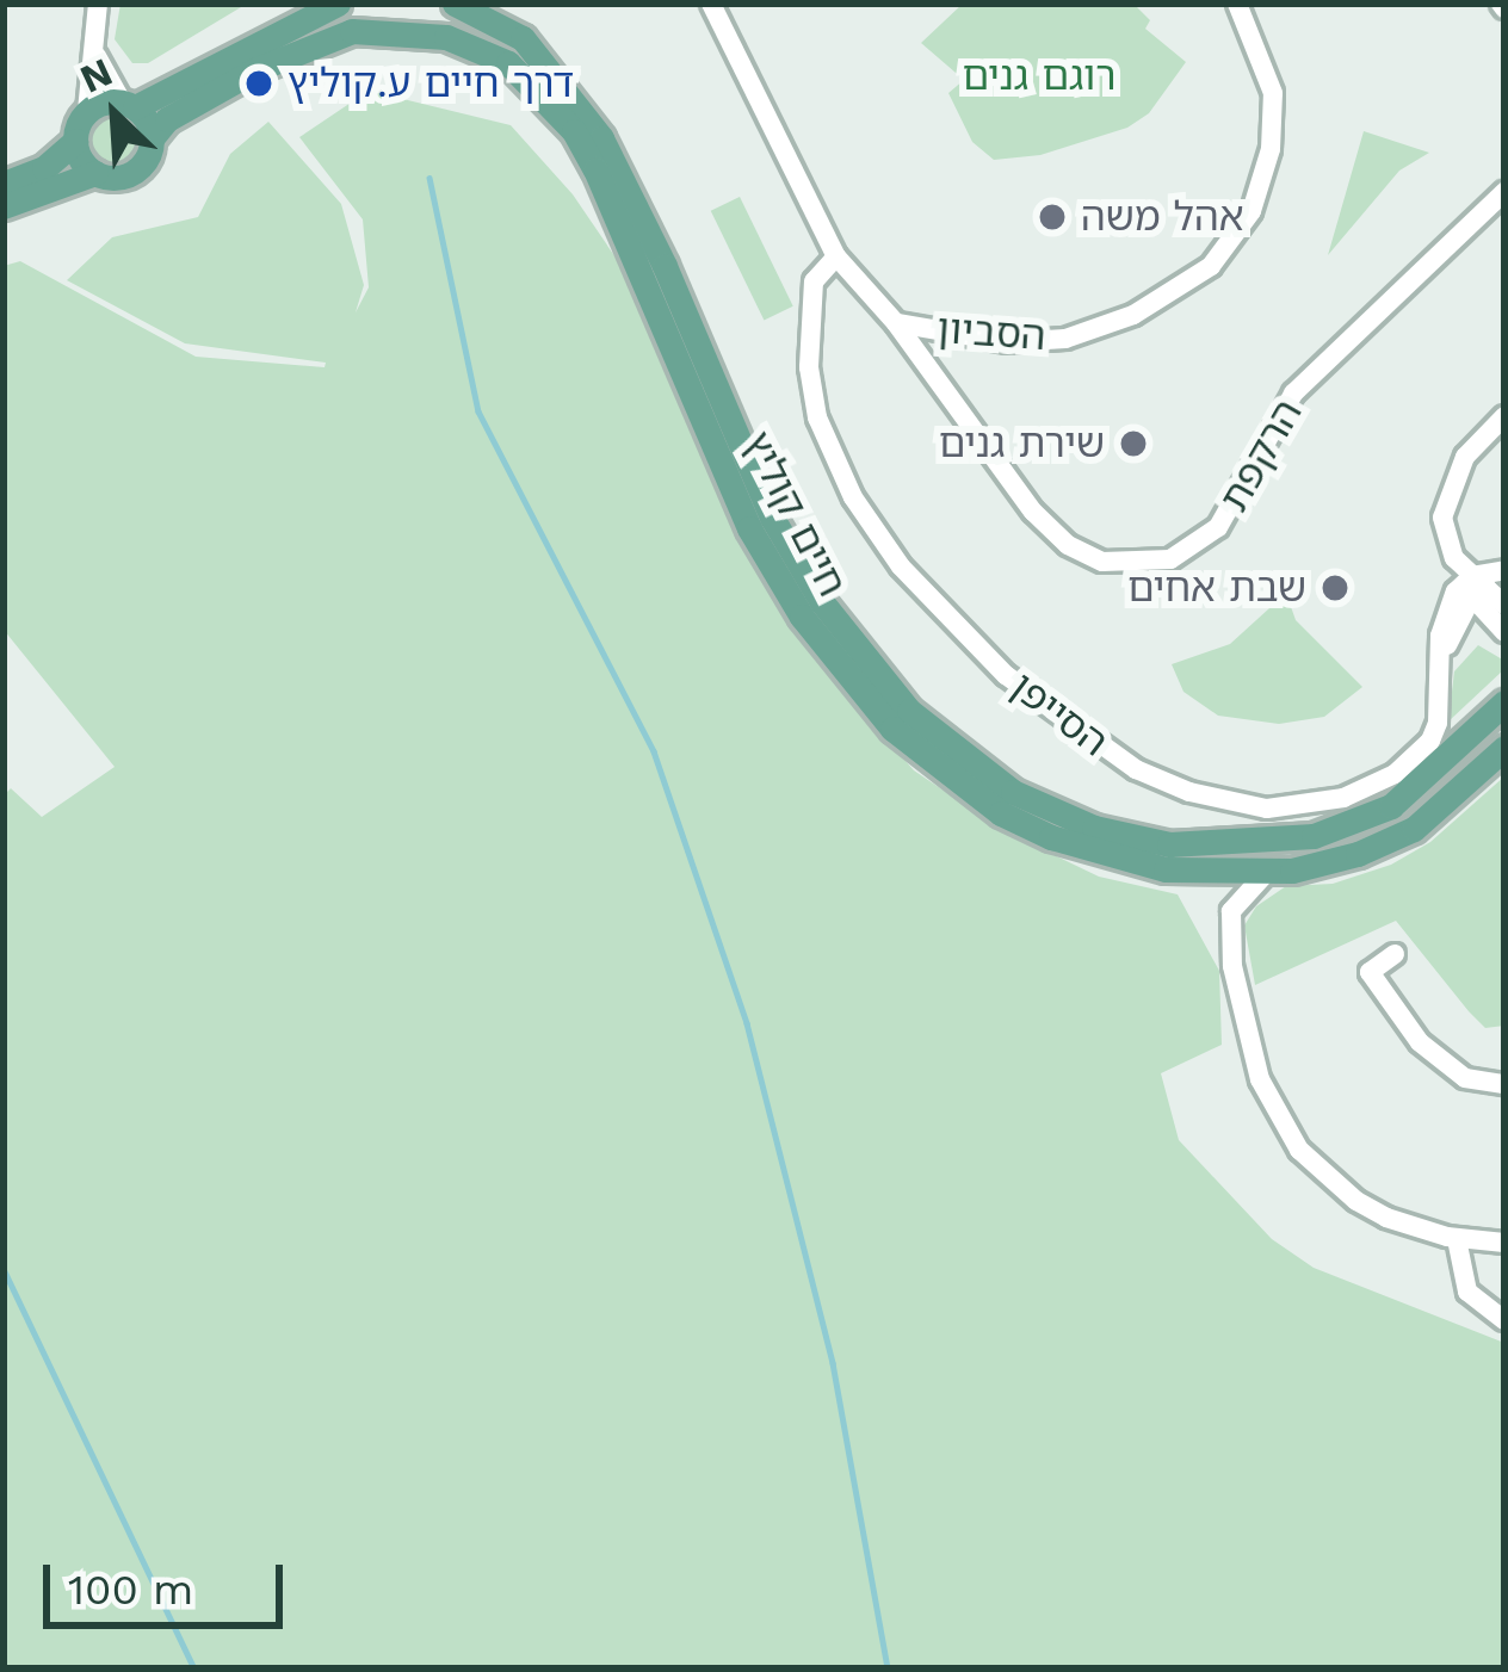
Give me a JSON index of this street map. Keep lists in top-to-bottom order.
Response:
{
  "streets": {
    "main road": ["חיים קוליץ"],
    "street": ["הסביון", "הרקפת", "הסייפן"]
  },
  "crossings": [
    ["הסביון", "הרקפת"],
    ["הרקפת", "הסייפן"]
  ],
  "parks": ["רוגם גנים"],
  "places": [
    "דרך חיים ע.קוליץ",
    "אהל משה",
    "שירת גנים",
    "שבת אחים"
  ],
  "scale_bar": "100 m",
  "north": "top left"
}
